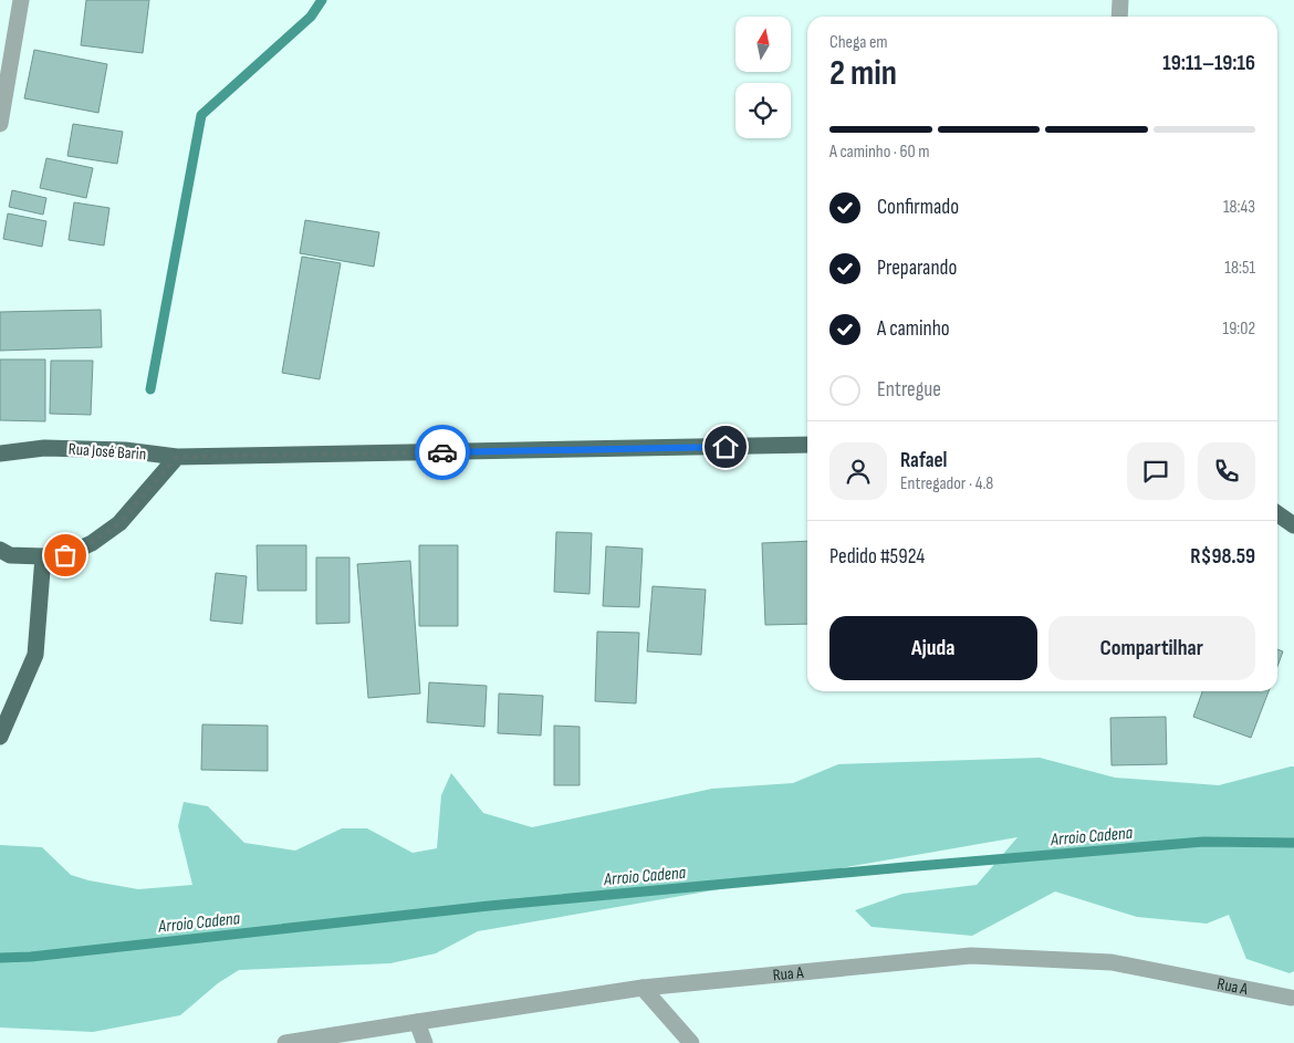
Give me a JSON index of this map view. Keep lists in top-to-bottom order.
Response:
{
  "streets": {
    "main road": ["Rua José Barin"],
    "street": ["Rua A"]
  },
  "water": ["Arroio Cadena"],
  "north": "top",
  "page": {
    "heading": ["2 min", "Chega em", "19:11–19:16"],
    "panel": [
      "Rafael",
      "Entregador · 4.8",
      "Pedido #5924",
      "R$98.59"
    ],
    "bar": "A caminho · 60 m",
    "list": [
      ["Confirmado", "18:43"],
      ["Preparando", "18:51"],
      ["A caminho", "19:02"],
      "Entregue"
    ],
    "buttons": ["Ajuda", "Compartilhar"]
  }
}
